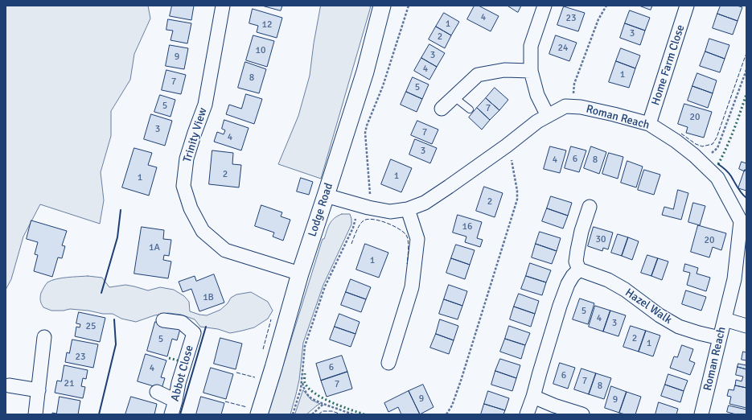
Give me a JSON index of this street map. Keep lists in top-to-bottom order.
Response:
{
  "streets": {
    "street": [
      "Home Farm Close",
      "Roman Reach",
      "Trinity View",
      "Lodge Road",
      "Hazel Walk",
      "Abbot Close"
    ]
  },
  "crossings": [
    ["Home Farm Close", "Roman Reach"],
    ["Roman Reach", "Lodge Road"],
    ["Roman Reach", "Hazel Walk"],
    ["Trinity View", "Lodge Road"]
  ],
  "house_numbers": [
    "4",
    "23",
    "1",
    "12",
    "3",
    "2",
    "24",
    "10",
    "3",
    "9",
    "4",
    "1",
    "8",
    "7",
    "5",
    "5",
    "7",
    "20",
    "3",
    "7",
    "4",
    "3",
    "6",
    "4",
    "8",
    "2",
    "1",
    "1",
    "2",
    "16",
    "30",
    "20",
    "1A",
    "1",
    "1B",
    "5",
    "4",
    "3",
    "25",
    "2",
    "5",
    "1",
    "23",
    "6",
    "4",
    "6",
    "7",
    "21",
    "7",
    "8",
    "9",
    "9"
  ]
}
